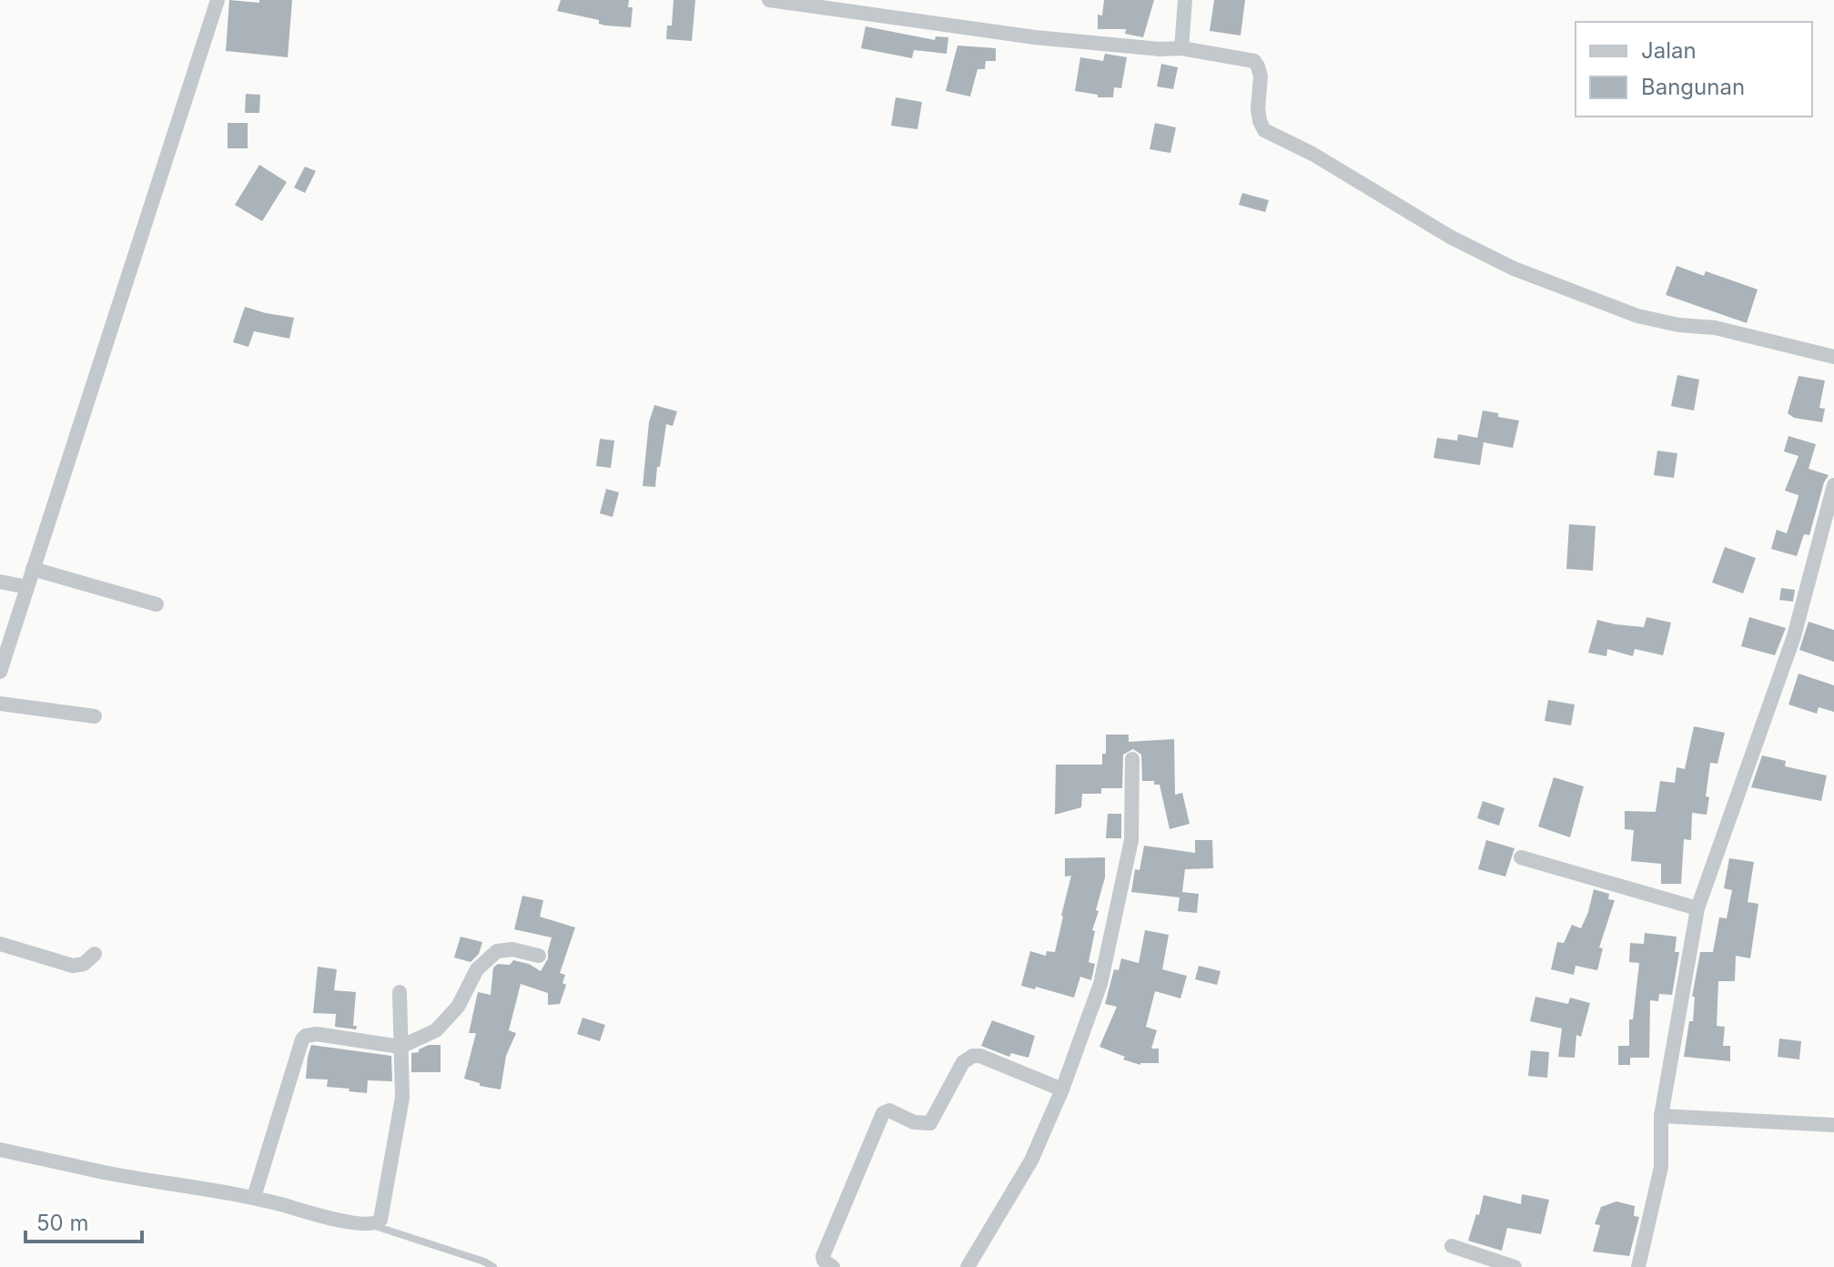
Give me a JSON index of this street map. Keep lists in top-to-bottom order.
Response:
{
  "legend": ["Jalan", "Bangunan"],
  "scale_bar": "50 m"
}
